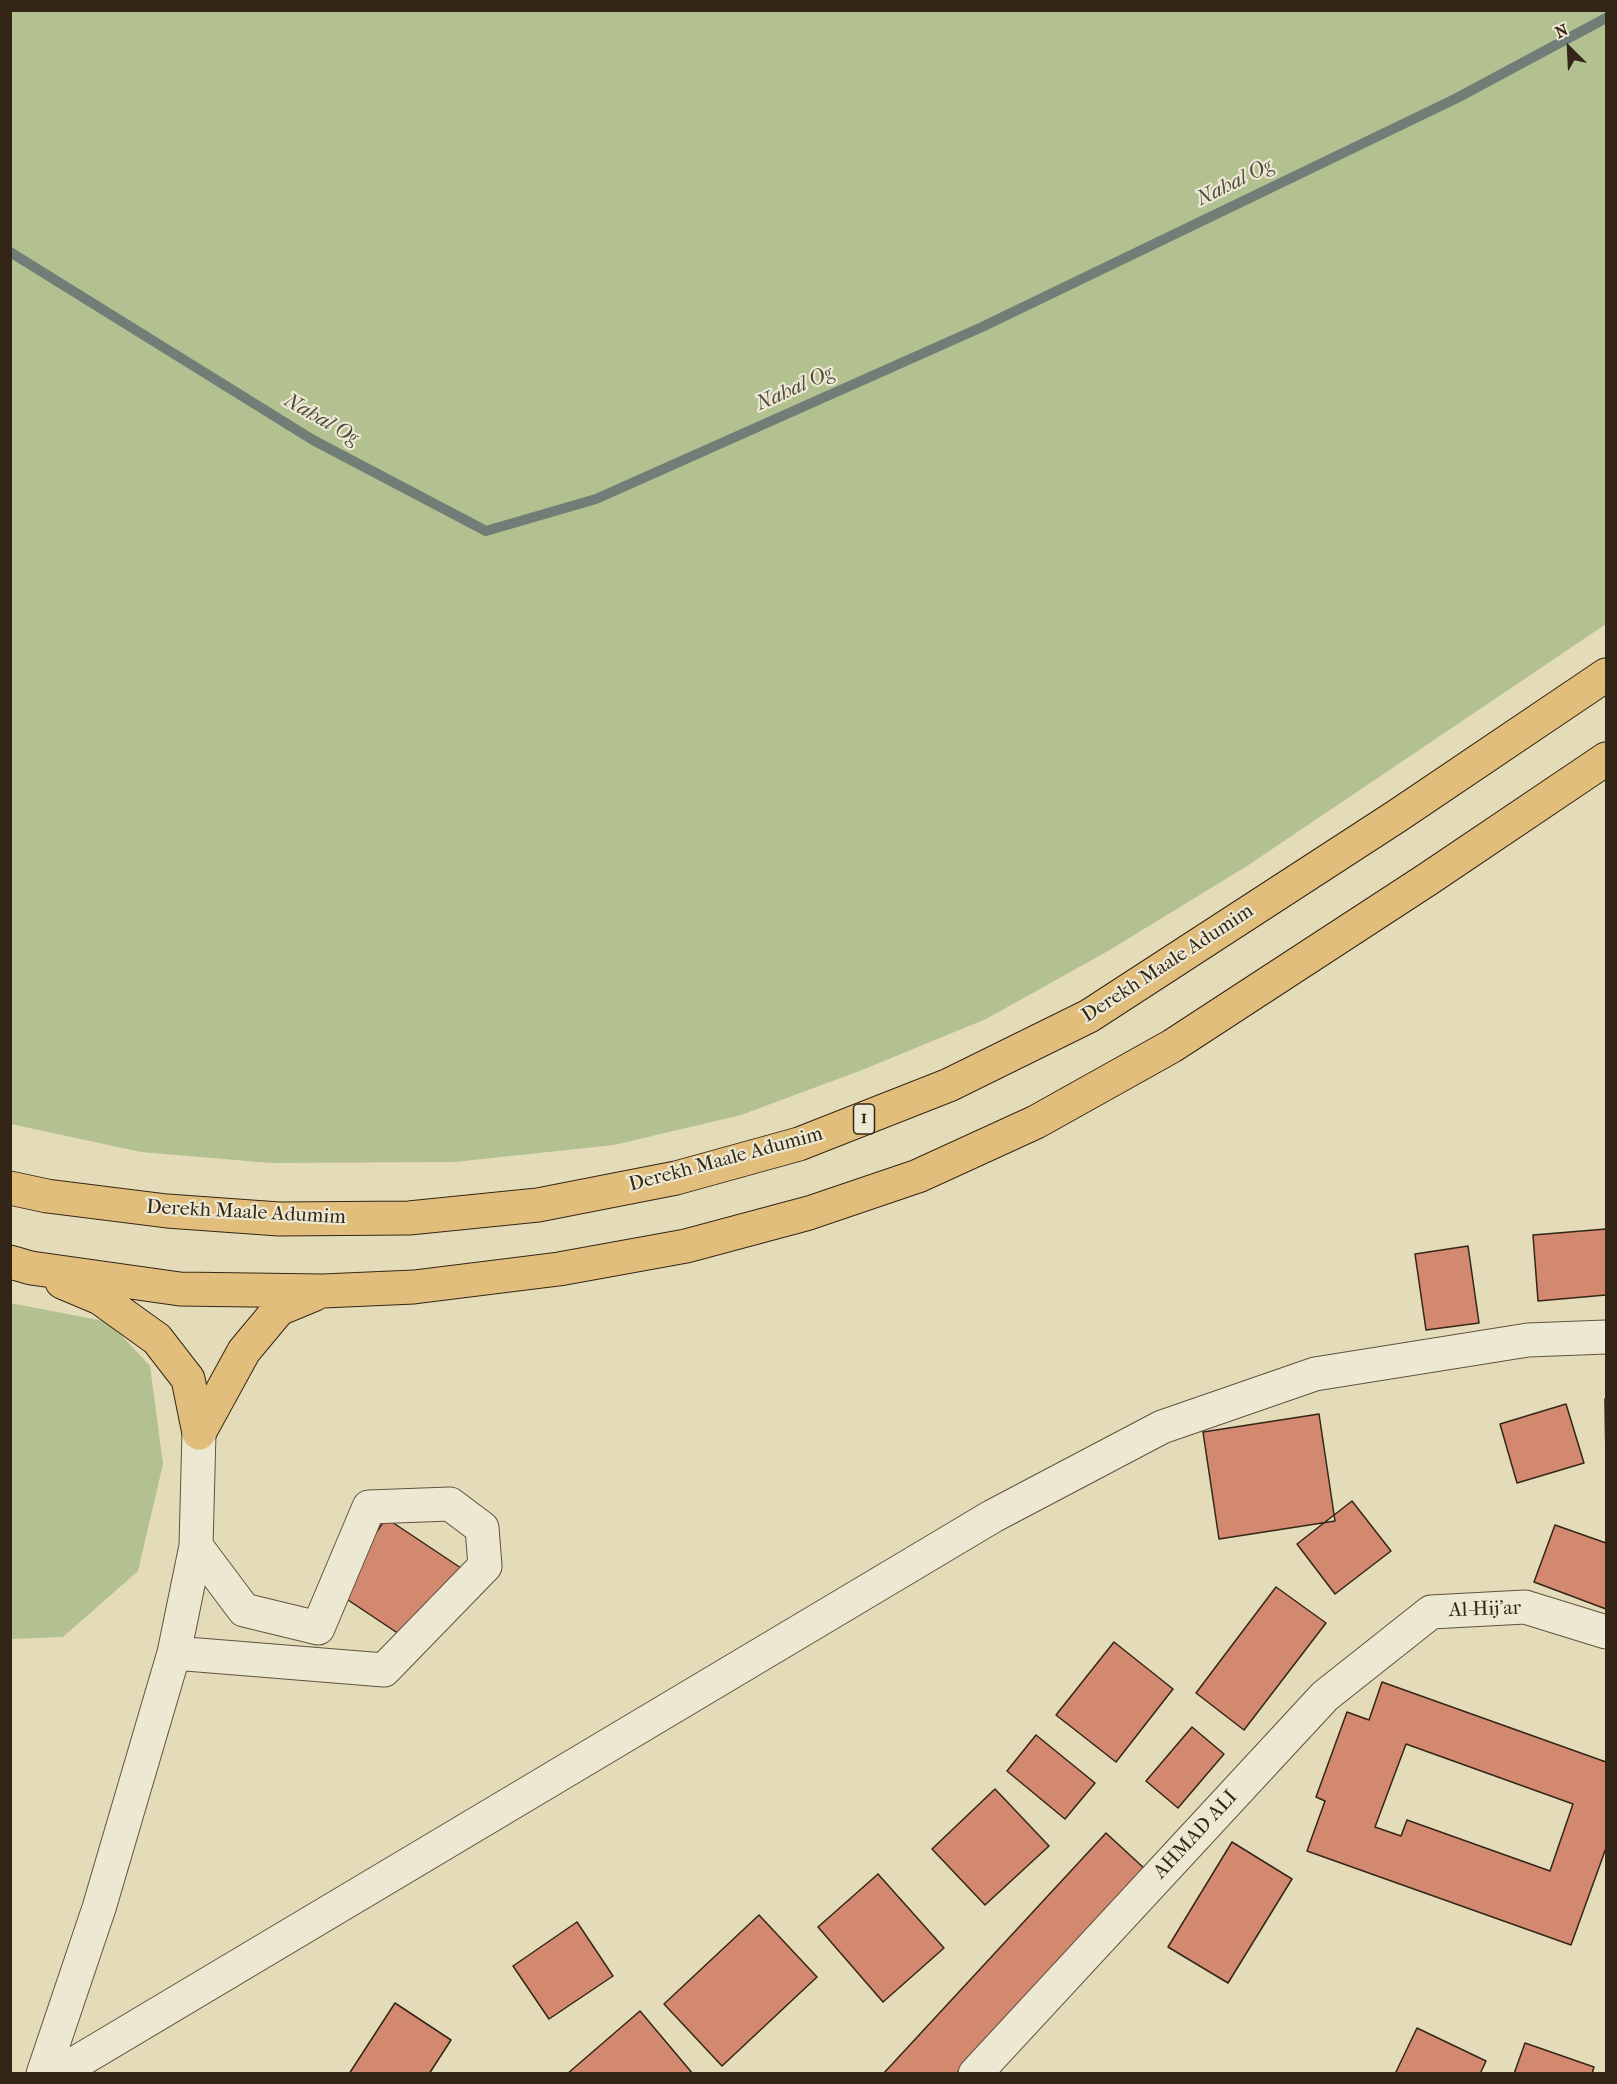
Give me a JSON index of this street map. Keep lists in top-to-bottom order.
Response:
{
  "streets": {
    "highway": ["Derekh Maale Adumim", "1"],
    "street": ["Al-Hij'ar", "AHMAD ALI"]
  },
  "crossings": [
    ["Al-Hij'ar", "AHMAD ALI"]
  ],
  "water": ["Nahal Og"],
  "north": "top left"
}
